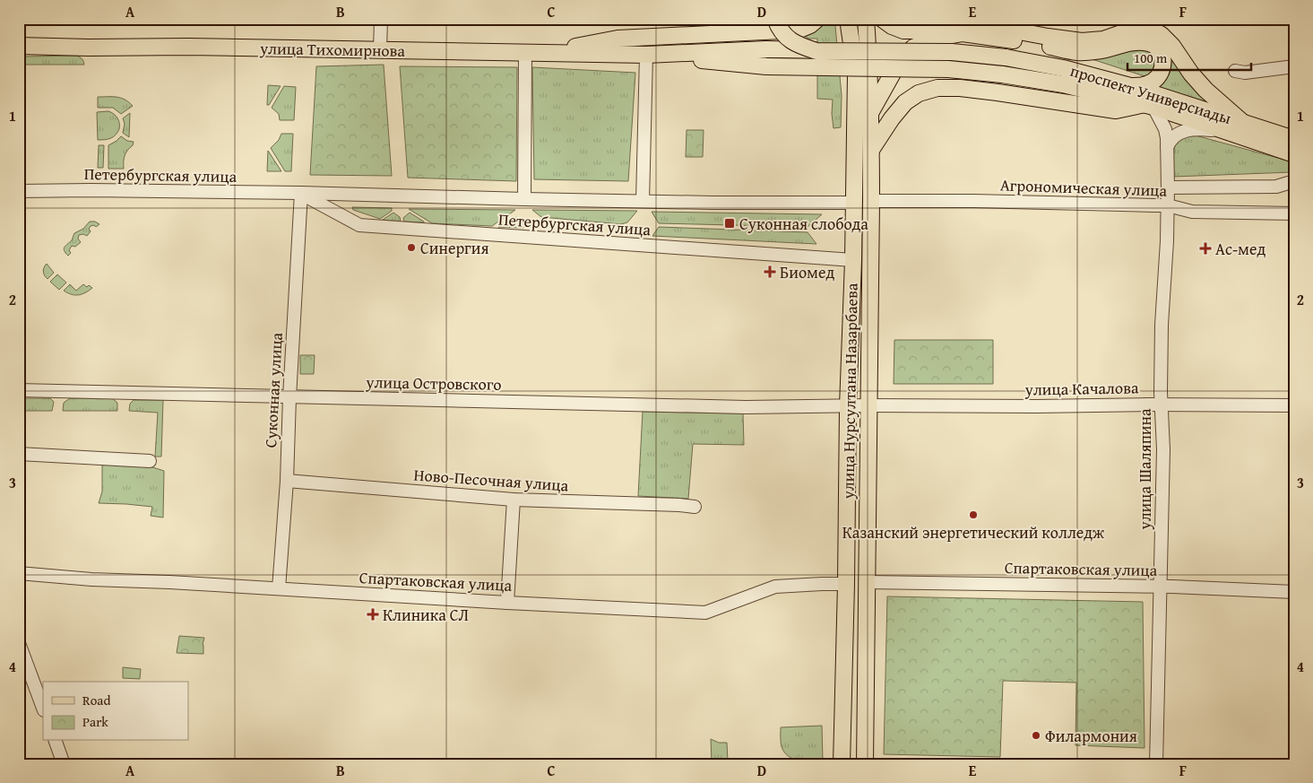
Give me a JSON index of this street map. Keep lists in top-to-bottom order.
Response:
{
  "streets": {
    "main road": ["улица Тихомирнова", "проспект Универсиады", "улица Нурсултана Назарбаева"],
    "street": [
      "Петербургская улица",
      "Агрономическая улица",
      "улица Островского",
      "улица Качалова",
      "Суконная улица",
      "улица Шаляпина",
      "Ново-Песочная улица",
      "Спартаковская улица"
    ]
  },
  "crossings": [
    ["улица Тихомирнова", "проспект Универсиады"],
    ["проспект Универсиады", "улица Шаляпина"],
    ["Петербургская улица", "Суконная улица"],
    ["Петербургская улица", "улица Нурсултана Назарбаева"],
    ["Агрономическая улица", "улица Нурсултана Назарбаева"],
    ["Агрономическая улица", "улица Шаляпина"],
    ["улица Островского", "улица Качалова"],
    ["улица Островского", "Суконная улица"],
    ["улица Островского", "улица Нурсултана Назарбаева"],
    ["улица Качалова", "улица Нурсултана Назарбаева"],
    ["улица Качалова", "улица Шаляпина"],
    ["Суконная улица", "Ново-Песочная улица"],
    ["Суконная улица", "Спартаковская улица"],
    ["улица Нурсултана Назарбаева", "Спартаковская улица"],
    ["улица Шаляпина", "Спартаковская улица"]
  ],
  "places": {
    "transit": ["Суконная слобода"],
    "other": ["Синергия", "Казанский энергетический колледж", "Филармония"],
    "health": ["Ас-мед", "Биомед", "Клиника СЛ"]
  },
  "legend": ["Road", "Park"],
  "scale_bar": "100 m",
  "grid": {
    "columns": [
      "A",
      "B",
      "C",
      "D",
      "E",
      "F"
    ],
    "rows": [
      "1",
      "2",
      "3",
      "4"
    ]
  }
}
